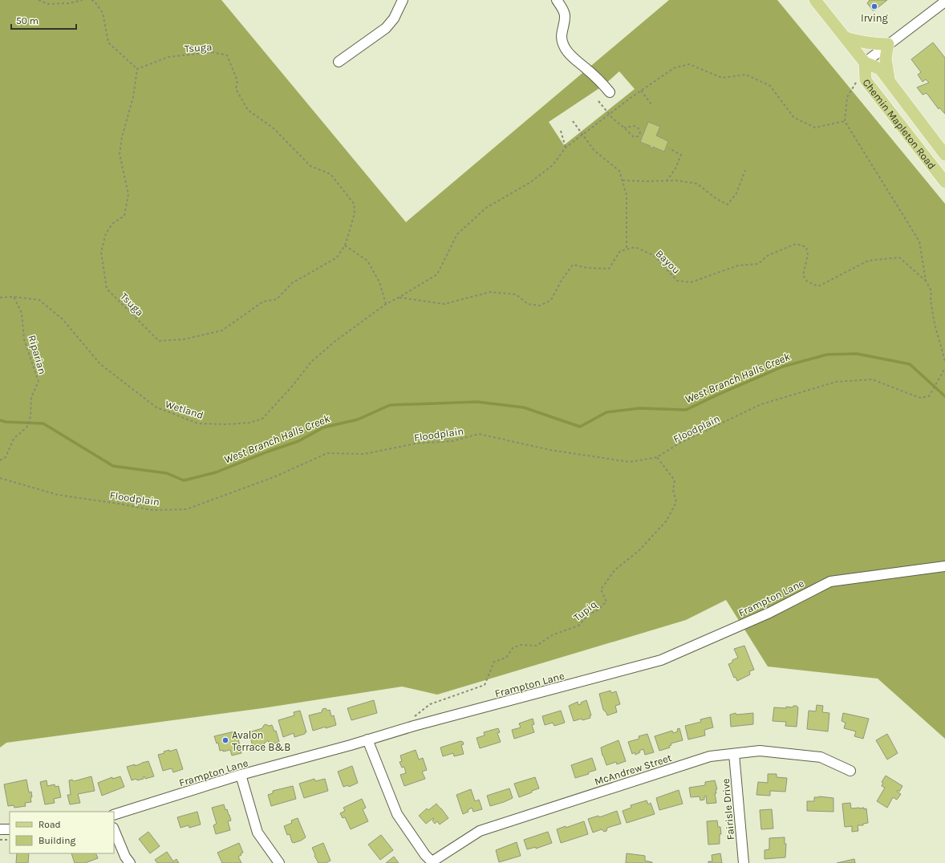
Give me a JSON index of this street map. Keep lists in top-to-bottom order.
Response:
{
  "streets": {
    "main road": ["Chemin Mapleton Road"],
    "street": ["Frampton Lane", "McAndrew Street", "Fairisle Drive"],
    "path": [
      "Tsuga",
      "Bayou",
      "Riparian",
      "Wetland",
      "Floodplain",
      "Tupiq"
    ]
  },
  "crossings": [
    ["Riparian", "Wetland"],
    ["Floodplain", "Tupiq"],
    ["Frampton Lane", "Tupiq"],
    ["McAndrew Street", "Fairisle Drive"]
  ],
  "water": ["West Branch Halls Creek"],
  "places": ["Irving", "Avalon Terrace B&B"],
  "legend": ["Road", "Building"],
  "scale_bar": "50 m"
}
